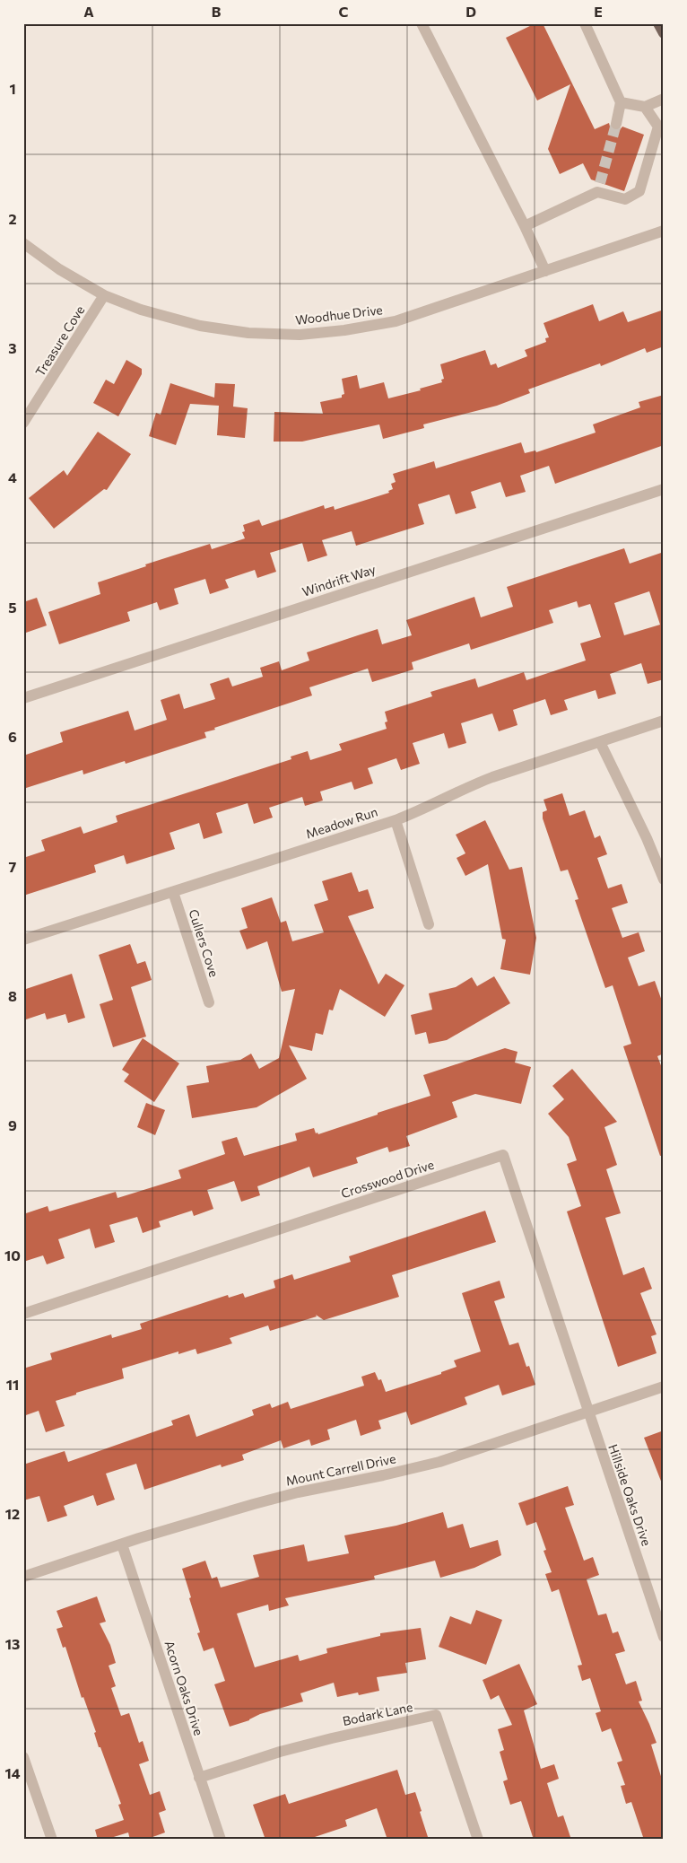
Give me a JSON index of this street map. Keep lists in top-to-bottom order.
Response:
{
  "streets": {
    "street": [
      "Woodhue Drive",
      "Treasure Cove",
      "Windrift Way",
      "Meadow Run",
      "Cullers Cove",
      "Crosswood Drive",
      "Mount Carrell Drive",
      "Hillside Oaks Drive",
      "Acorn Oaks Drive",
      "Bodark Lane"
    ]
  },
  "crossings": [
    ["Woodhue Drive", "Treasure Cove"],
    ["Meadow Run", "Cullers Cove"],
    ["Crosswood Drive", "Mount Carrell Drive"],
    ["Crosswood Drive", "Hillside Oaks Drive"],
    ["Mount Carrell Drive", "Hillside Oaks Drive"],
    ["Mount Carrell Drive", "Acorn Oaks Drive"],
    ["Acorn Oaks Drive", "Bodark Lane"]
  ],
  "grid": {
    "columns": [
      "A",
      "B",
      "C",
      "D",
      "E"
    ],
    "rows": [
      "1",
      "2",
      "3",
      "4",
      "5",
      "6",
      "7",
      "8",
      "9",
      "10",
      "11",
      "12",
      "13",
      "14"
    ]
  }
}
